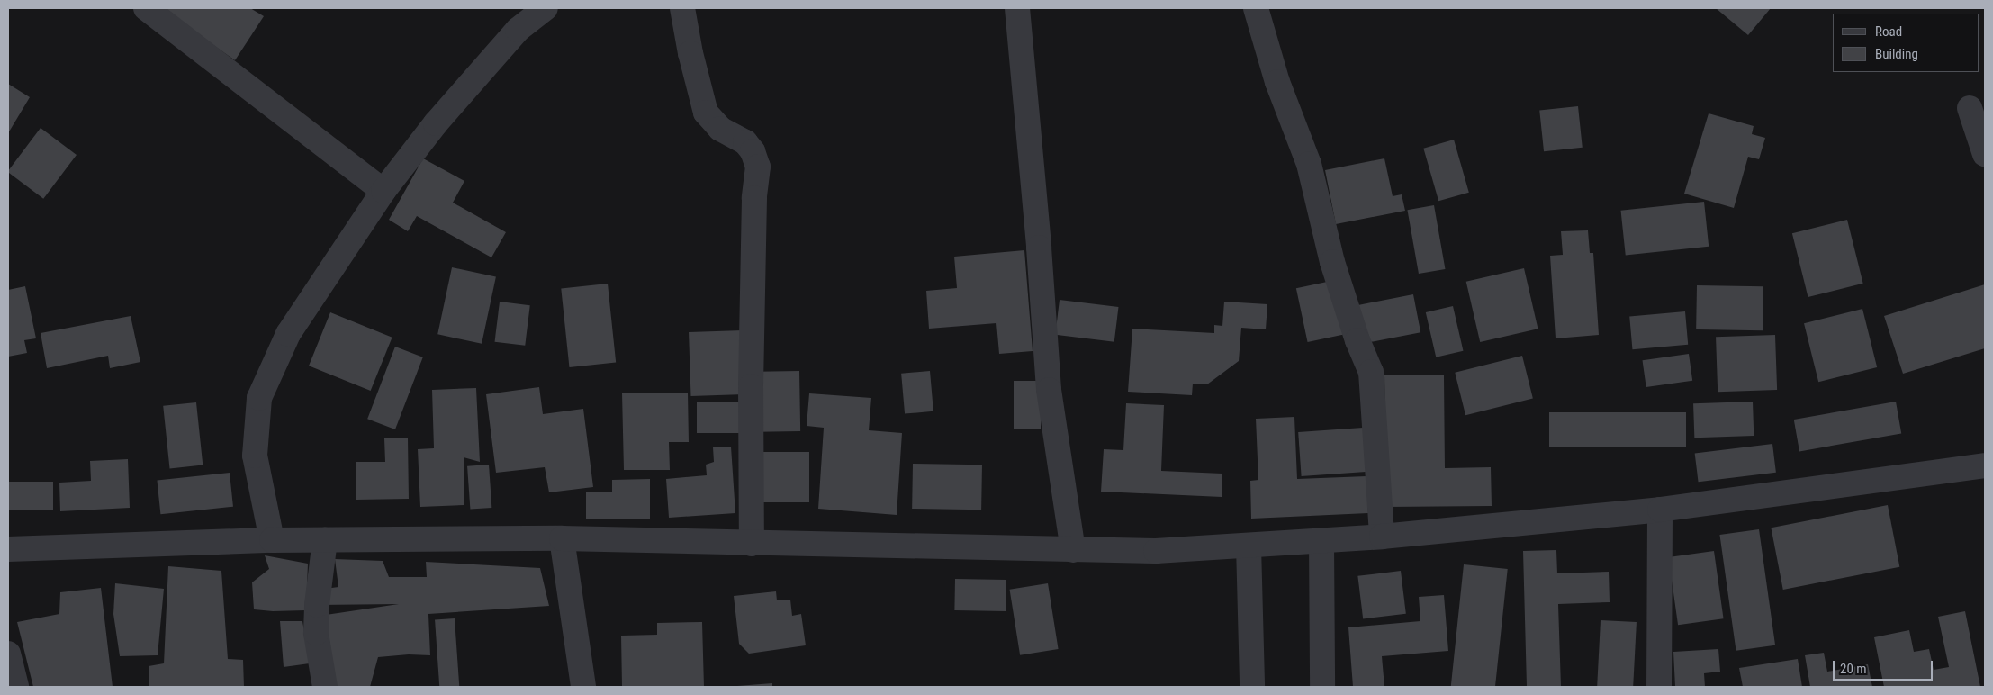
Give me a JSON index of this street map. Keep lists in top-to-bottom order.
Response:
{
  "legend": ["Road", "Building"],
  "scale_bar": "20 m"
}
